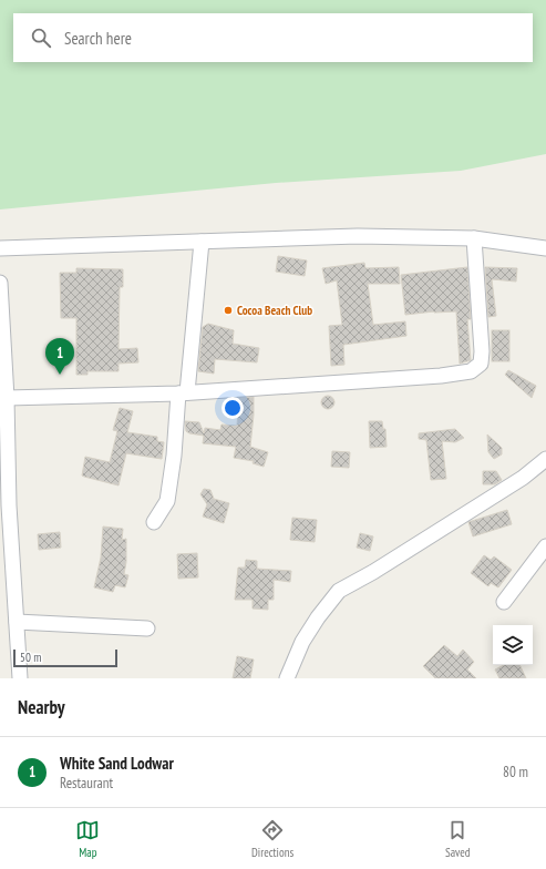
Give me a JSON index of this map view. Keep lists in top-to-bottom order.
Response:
{
  "places": ["Cocoa Beach Club"],
  "scale_bar": "50 m",
  "page": {
    "search": "Search here",
    "pins": "1",
    "scale": "50 m",
    "heading": "Nearby",
    "list": [
      {
        "mark": "1",
        "name": "White Sand Lodwar",
        "note": "Restaurant",
        "value": "80 m"
      }
    ],
    "nav": ["Map", "Directions", "Saved"]
  }
}
